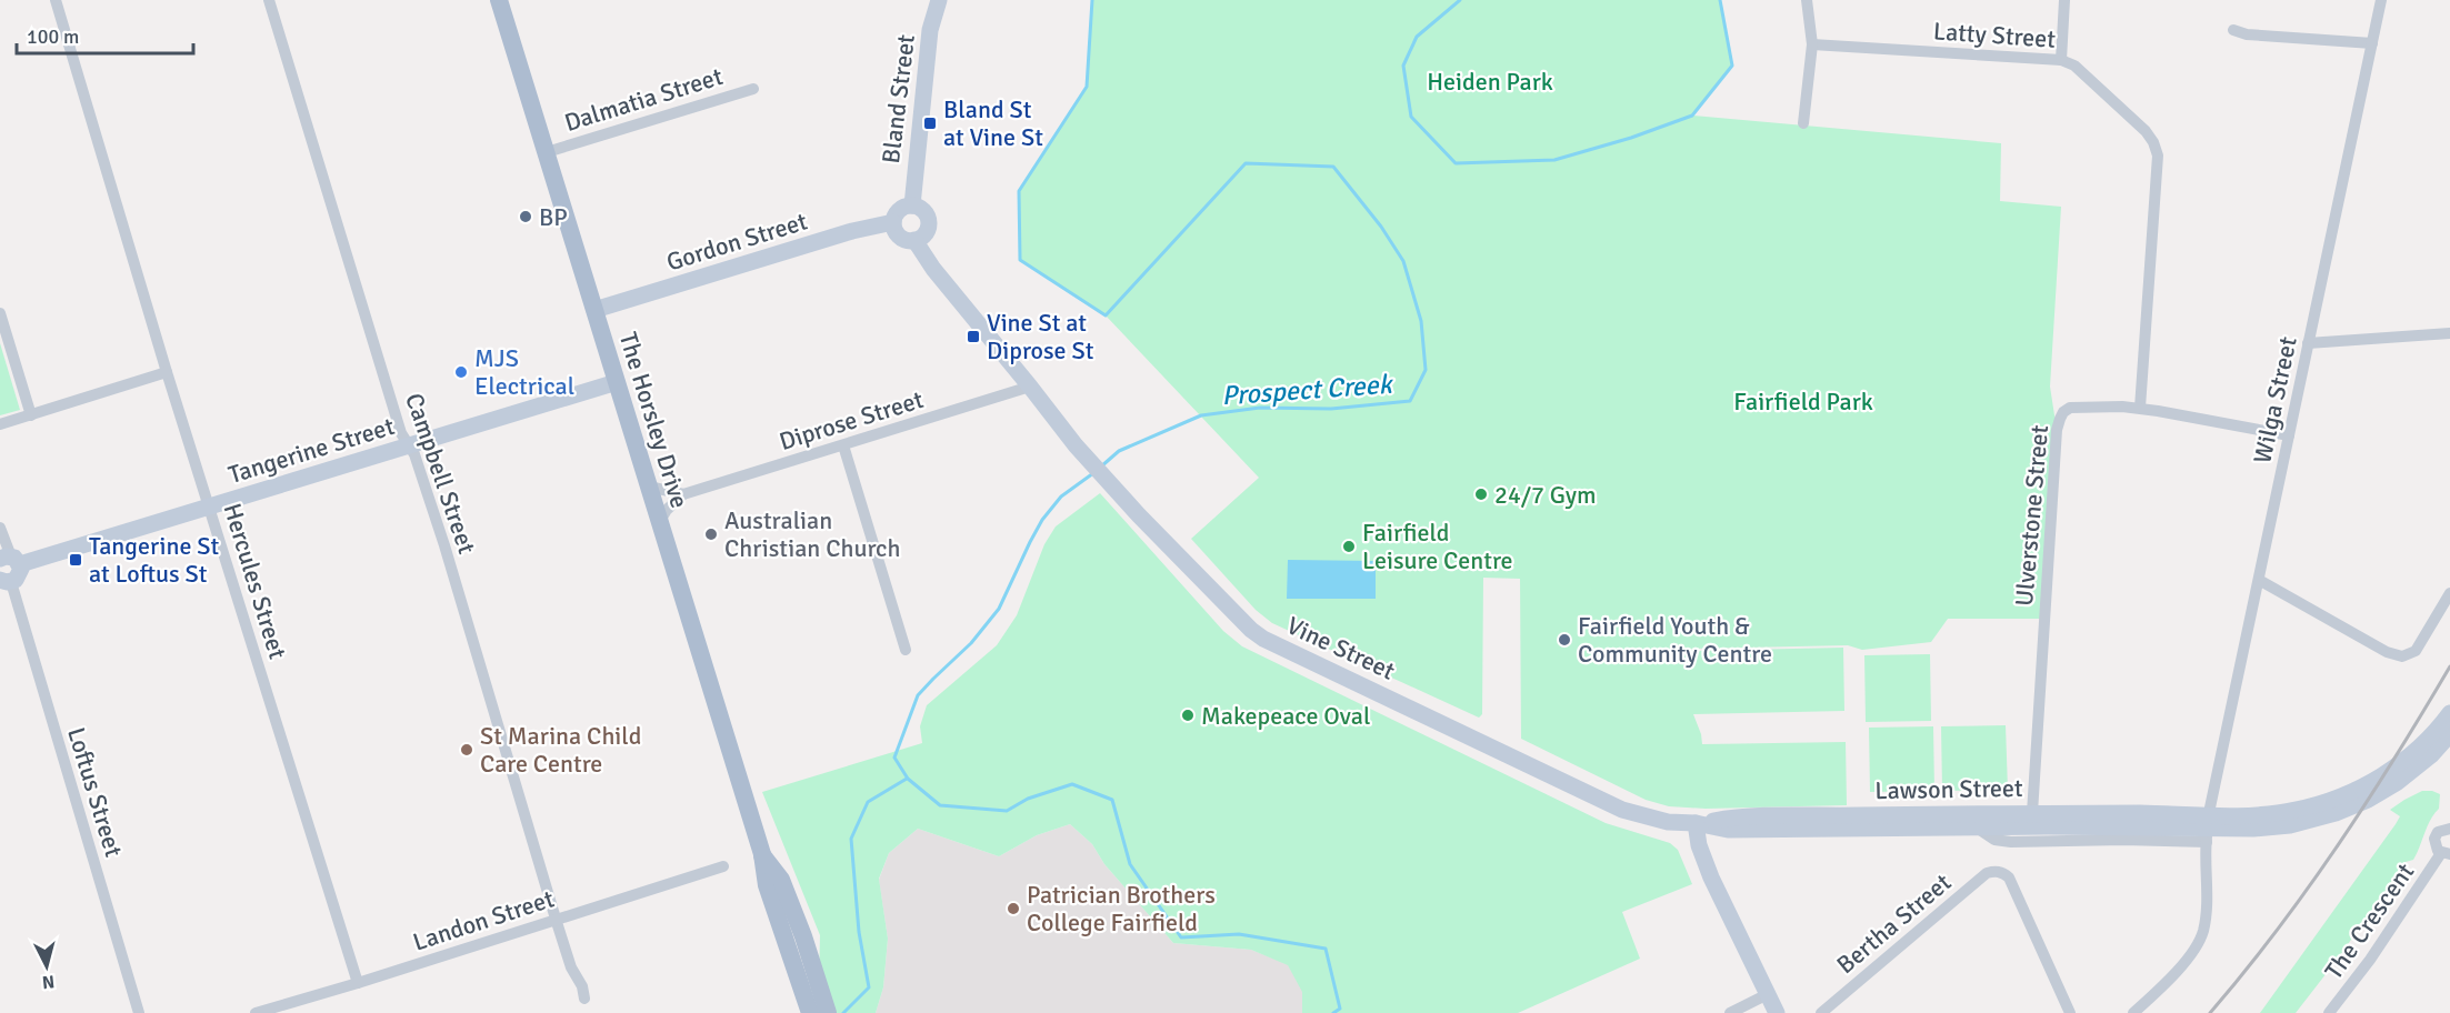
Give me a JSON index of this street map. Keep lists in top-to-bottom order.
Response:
{
  "streets": {
    "main road": [
      "Bland Street",
      "Gordon Street",
      "The Horsley Drive",
      "Tangerine Street",
      "Vine Street",
      "Lawson Street"
    ],
    "street": [
      "Latty Street",
      "Dalmatia Street",
      "Wilga Street",
      "Diprose Street",
      "Campbell Street",
      "Ulverstone Street",
      "Hercules Street",
      "Loftus Street",
      "Landon Street",
      "The Crescent",
      "Bertha Street"
    ]
  },
  "crossings": [
    ["Latty Street", "Ulverstone Street"],
    ["Dalmatia Street", "The Horsley Drive"],
    ["Bland Street", "Gordon Street"],
    ["Bland Street", "Vine Street"],
    ["Gordon Street", "The Horsley Drive"],
    ["Gordon Street", "Vine Street"],
    ["Wilga Street", "Ulverstone Street"],
    ["The Horsley Drive", "Diprose Street"],
    ["The Horsley Drive", "Tangerine Street"],
    ["Diprose Street", "Vine Street"],
    ["Tangerine Street", "Campbell Street"],
    ["Tangerine Street", "Hercules Street"],
    ["Campbell Street", "Landon Street"],
    ["Ulverstone Street", "Lawson Street"],
    ["Hercules Street", "Landon Street"],
    ["Vine Street", "Lawson Street"]
  ],
  "water": ["Prospect Creek"],
  "parks": ["Heiden Park", "Fairfield Park"],
  "places": {
    "transit": ["Bland St at Vine St", "Vine St at Diprose St", "Tangerine St at Loftus St"],
    "other": [
      "BP",
      "MJS Electrical",
      "24/7 Gym",
      "Australian Christian Church",
      "Fairfield Leisure Centre",
      "Fairfield Youth & Community Centre",
      "Makepeace Oval",
      "St Marina Child Care Centre",
      "Patrician Brothers College Fairfield"
    ]
  },
  "scale_bar": "100 m",
  "north": "bottom"
}
